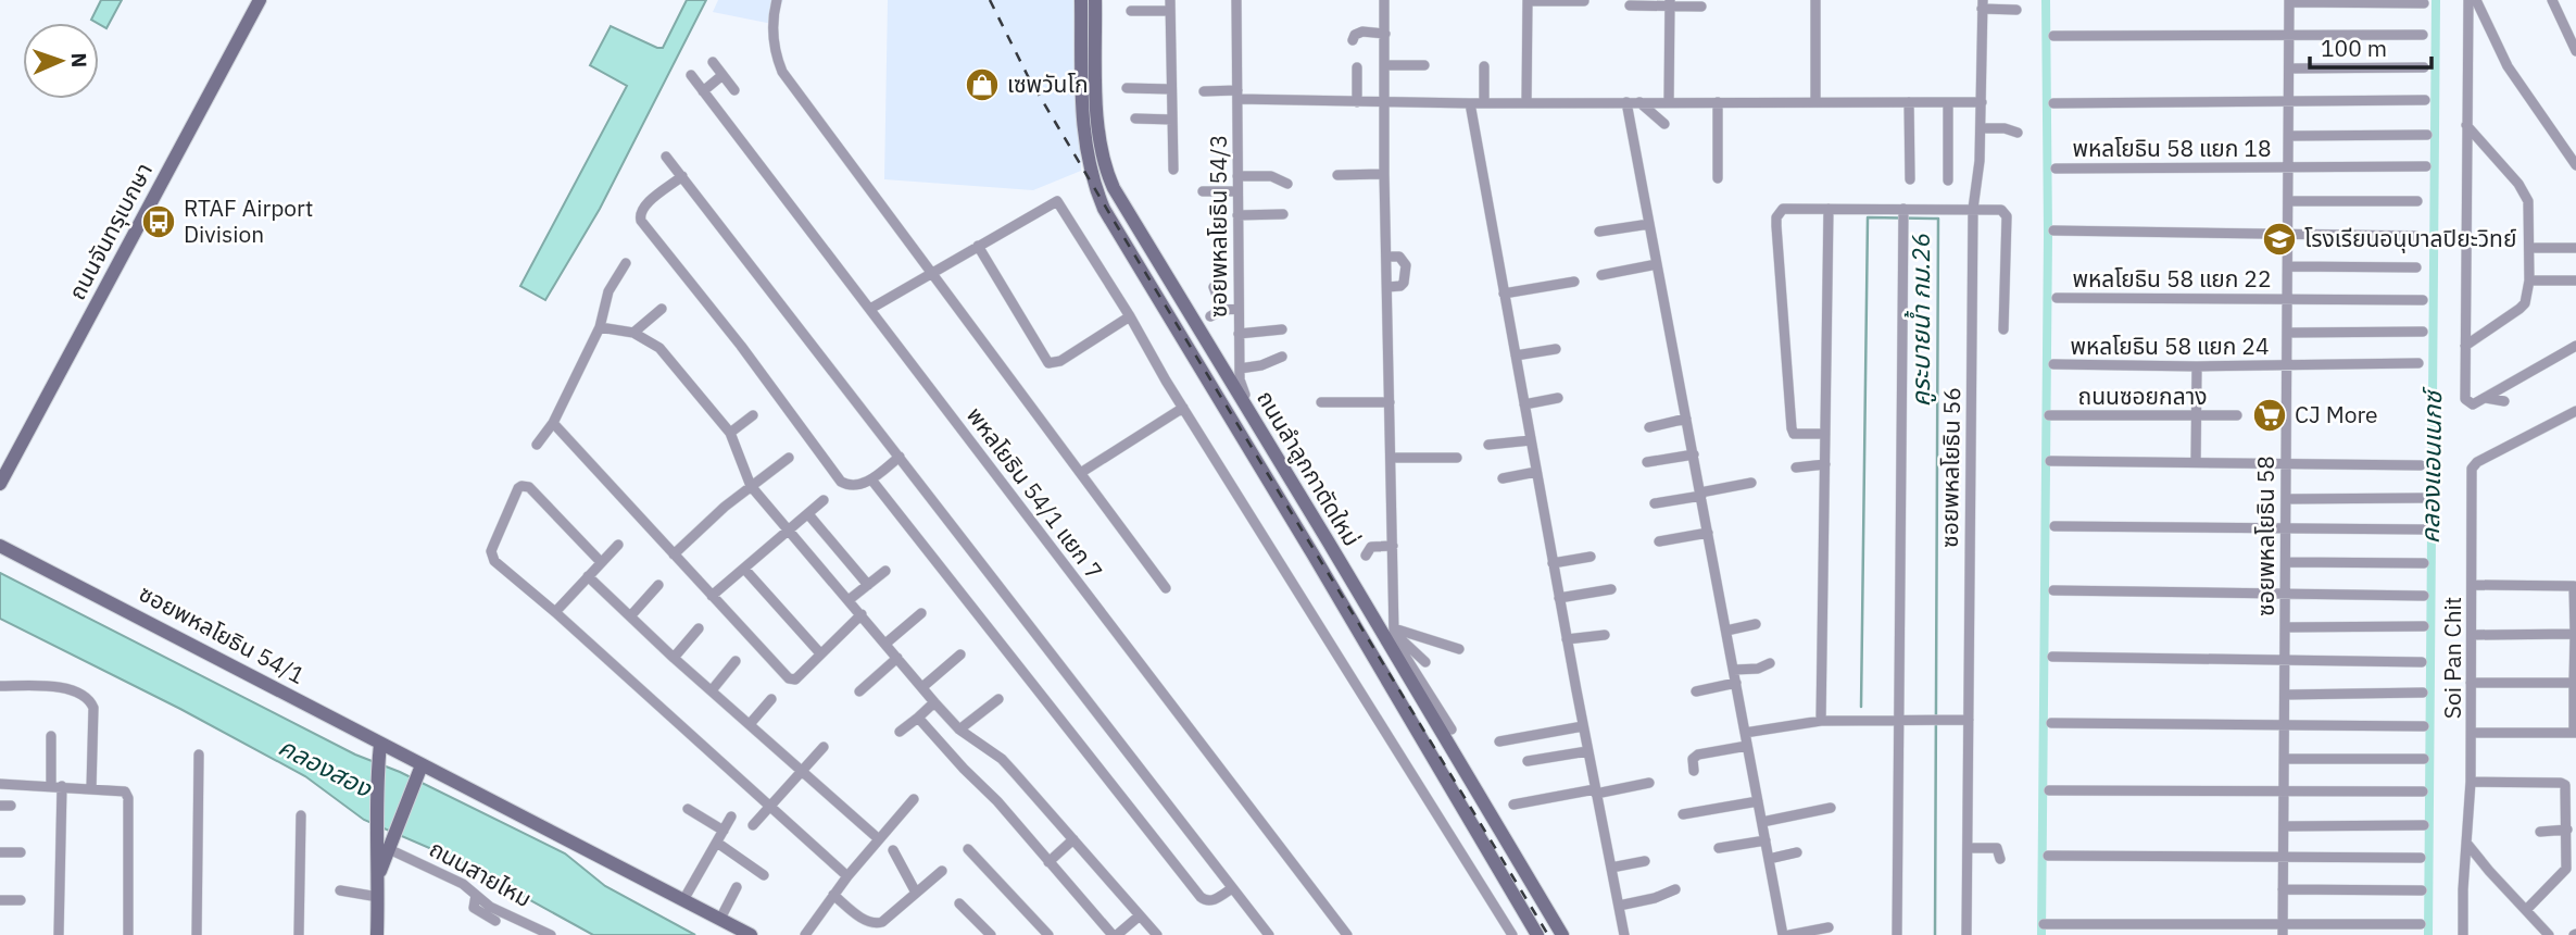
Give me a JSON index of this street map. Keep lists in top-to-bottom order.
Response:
{
  "streets": {
    "main road": ["ถนนจันทรุเบกษา", "ถนนลำลูกกาตัดใหม่", "ซอยพหลโยธิน 54/1"],
    "street": [
      "พหลโยธิน 58 แยก 18",
      "ซอยพหลโยธิน 54/3",
      "พหลโยธิน 58 แยก 22",
      "พหลโยธิน 58 แยก 24",
      "ถนนซอยกลาง",
      "ซอยพหลโยธิน 56",
      "พหลโยธิน 54/1 แยก 7",
      "ซอยพหลโยธิน 58",
      "Soi Pan Chit",
      "ถนนสายไหม"
    ]
  },
  "crossings": [
    ["พหลโยธิน 58 แยก 18", "ซอยพหลโยธิน 58"],
    ["พหลโยธิน 58 แยก 22", "ซอยพหลโยธิน 58"],
    ["พหลโยธิน 58 แยก 24", "ซอยพหลโยธิน 58"]
  ],
  "water": ["คูระบายน้ำ กม.26", "คลองแอนเนกซ์", "คลองสอง"],
  "places": {
    "shop": ["เซพวันโก"],
    "bus stop": ["RTAF Airport Division"],
    "school or university": ["โรงเรียนอนุบาลปิยะวิทย์"],
    "supermarket": ["CJ More"]
  },
  "scale_bar": "100 m",
  "north": "right"
}
